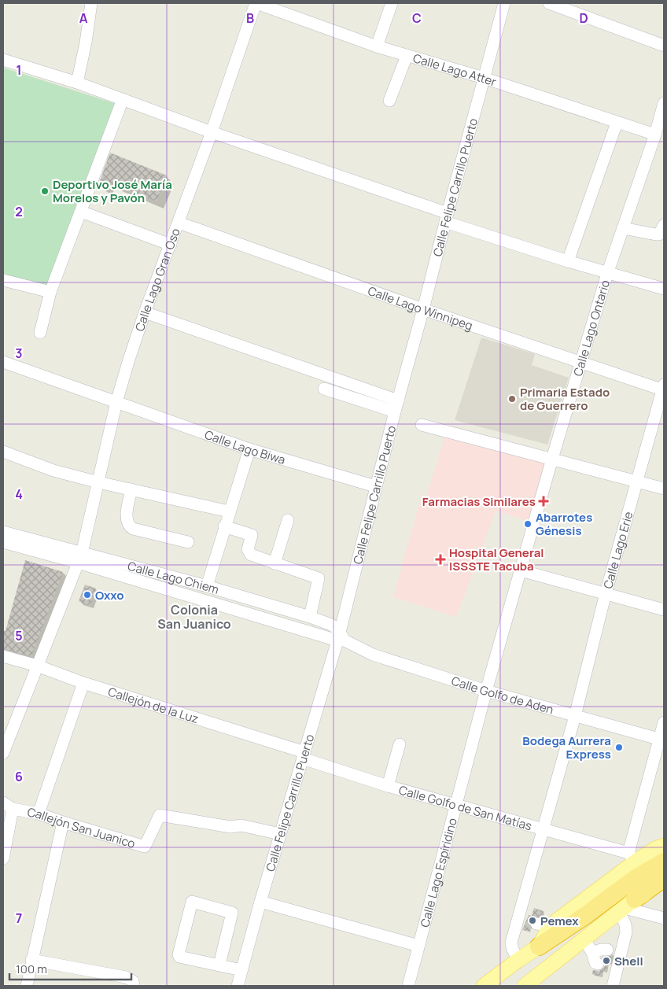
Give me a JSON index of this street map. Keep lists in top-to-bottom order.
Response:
{
  "streets": {
    "street": [
      "Calle Lago Atter",
      "Calle Felipe Carrillo Puerto",
      "Calle Lago Gran Oso",
      "Calle Lago Winnipeg",
      "Calle Lago Ontario",
      "Calle Lago Biwa",
      "Calle Lago Erie",
      "Calle Lago Chiem",
      "Calle Golfo de Aden",
      "Callejón de la Luz",
      "Calle Golfo de San Matías",
      "Callejón San Juanico",
      "Calle Lago Espiridino"
    ]
  },
  "crossings": [
    ["Calle Lago Atter", "Calle Felipe Carrillo Puerto"],
    ["Calle Lago Atter", "Calle Lago Gran Oso"],
    ["Calle Lago Atter", "Calle Lago Ontario"],
    ["Calle Felipe Carrillo Puerto", "Calle Lago Winnipeg"],
    ["Calle Felipe Carrillo Puerto", "Calle Lago Biwa"],
    ["Calle Felipe Carrillo Puerto", "Calle Lago Chiem"],
    ["Calle Felipe Carrillo Puerto", "Calle Golfo de Aden"],
    ["Calle Felipe Carrillo Puerto", "Callejón de la Luz"],
    ["Calle Felipe Carrillo Puerto", "Calle Golfo de San Matías"],
    ["Calle Felipe Carrillo Puerto", "Callejón San Juanico"],
    ["Calle Lago Gran Oso", "Calle Lago Winnipeg"],
    ["Calle Lago Gran Oso", "Calle Lago Biwa"],
    ["Calle Lago Gran Oso", "Calle Lago Chiem"],
    ["Calle Lago Gran Oso", "Callejón de la Luz"],
    ["Calle Lago Winnipeg", "Calle Lago Ontario"],
    ["Calle Lago Winnipeg", "Calle Lago Erie"],
    ["Calle Lago Ontario", "Calle Golfo de Aden"],
    ["Calle Lago Ontario", "Calle Lago Espiridino"],
    ["Calle Lago Erie", "Calle Golfo de Aden"],
    ["Calle Lago Erie", "Calle Golfo de San Matías"],
    ["Calle Lago Chiem", "Calle Golfo de Aden"],
    ["Calle Golfo de Aden", "Calle Lago Espiridino"],
    ["Callejón de la Luz", "Calle Golfo de San Matías"],
    ["Calle Golfo de San Matías", "Calle Lago Espiridino"]
  ],
  "districts": ["Colonia San Juanico"],
  "places": {
    "other": [
      "Deportivo José María Morelos y Pavón",
      "Primaria Estado de Guerrero",
      "Abarrotes Génesis",
      "Oxxo",
      "Bodega Aurrera Express",
      "Pemex",
      "Shell"
    ],
    "health": ["Farmacias Similares", "Hospital General ISSSTE Tacuba"]
  },
  "scale_bar": "100 m",
  "grid": {
    "columns": [
      "A",
      "B",
      "C",
      "D"
    ],
    "rows": [
      "1",
      "2",
      "3",
      "4",
      "5",
      "6",
      "7"
    ]
  }
}
